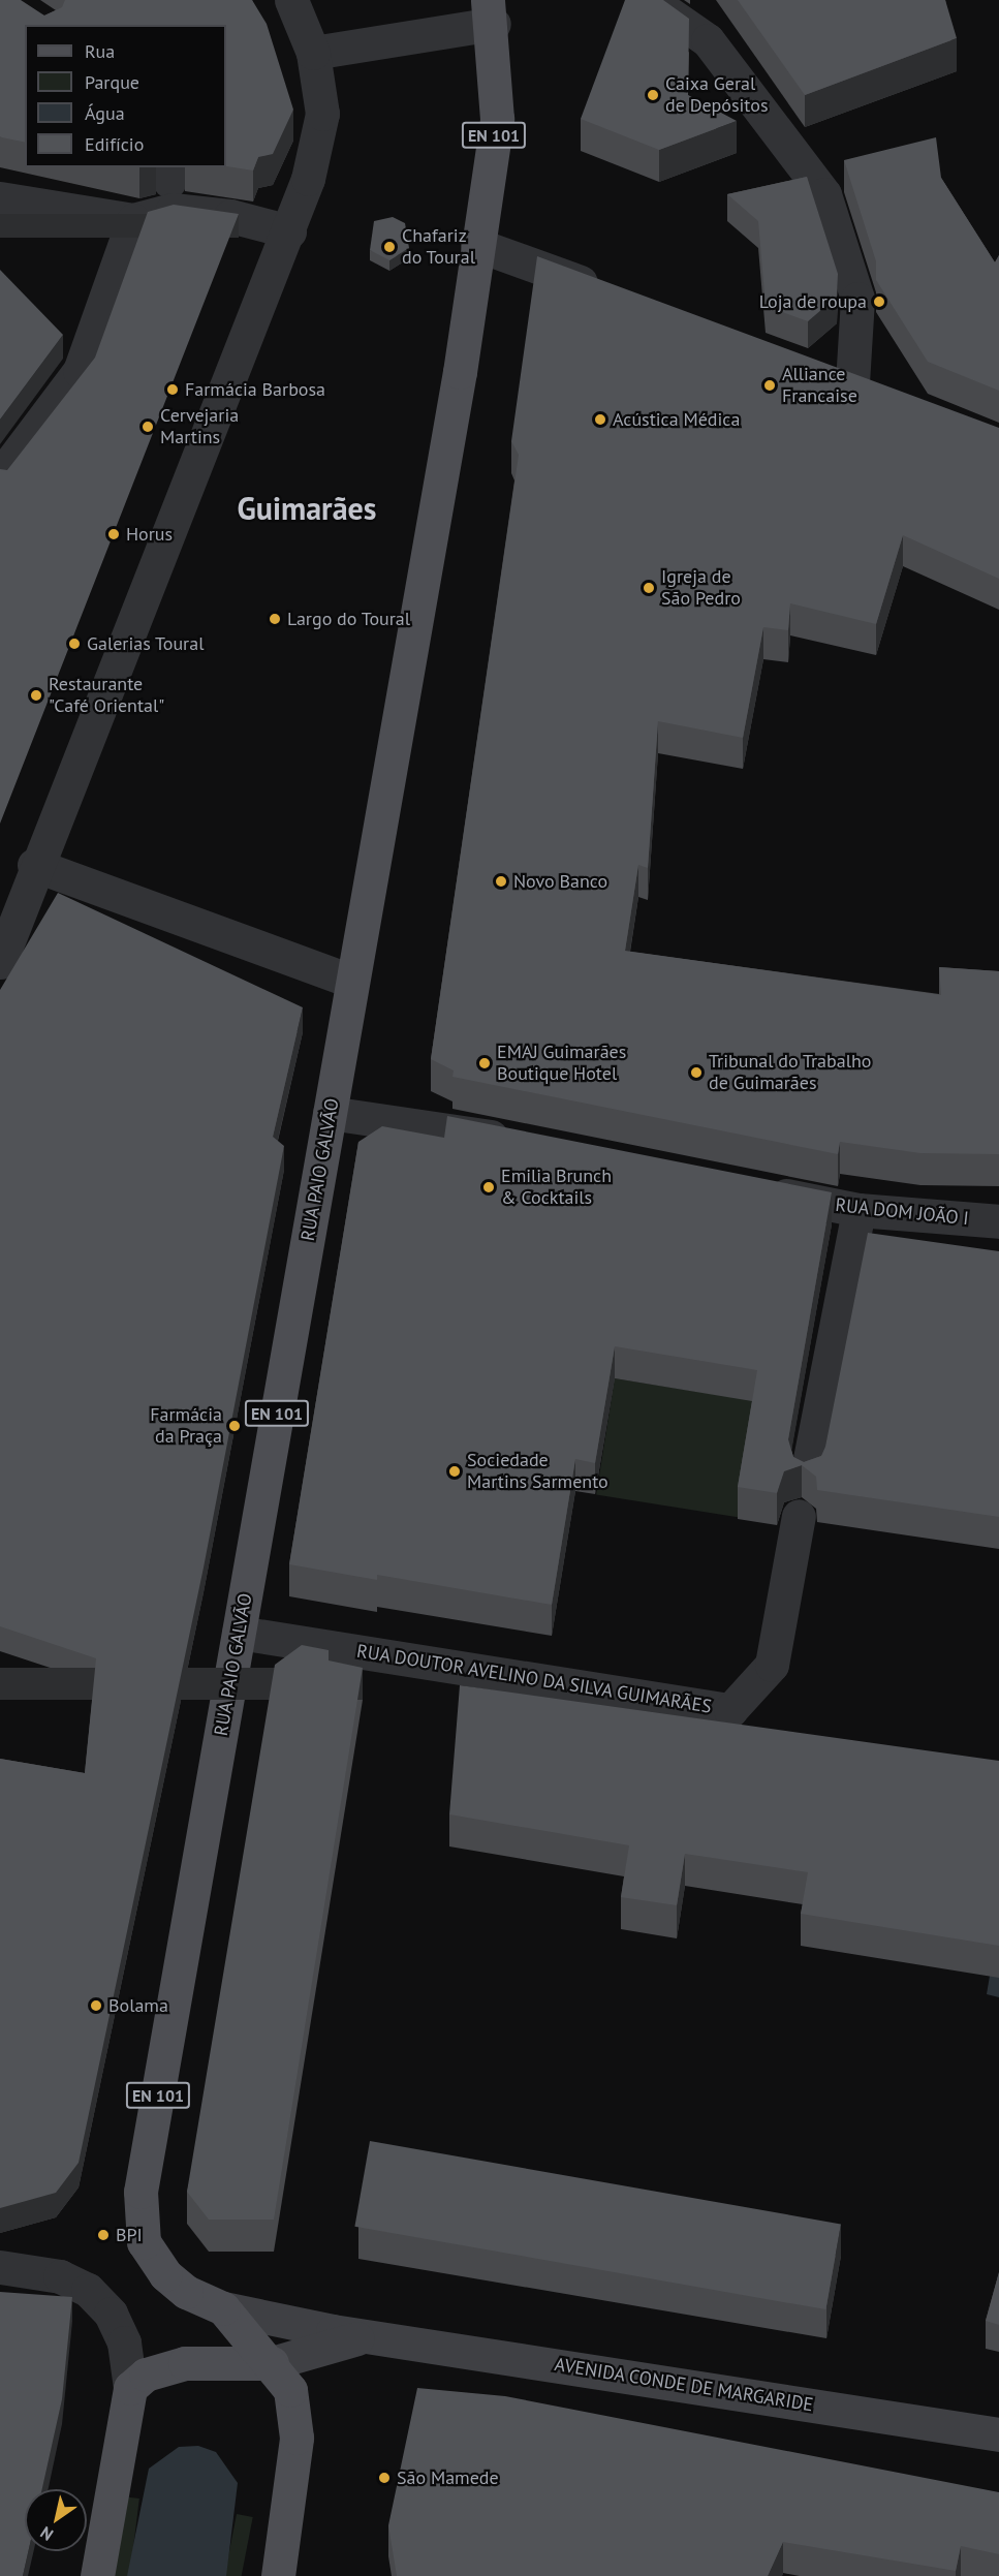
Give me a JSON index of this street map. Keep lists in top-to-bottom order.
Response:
{
  "streets": {
    "main road": ["EN 101", "RUA PAIO GALVÃO", "AVENIDA CONDE DE MARGARIDE"],
    "street": ["RUA DOM JOÃO I", "RUA DOUTOR AVELINO DA SILVA GUIMARÃES"]
  },
  "crossings": [
    ["EN 101", "RUA PAIO GALVÃO"],
    ["EN 101", "AVENIDA CONDE DE MARGARIDE"],
    ["RUA PAIO GALVÃO", "RUA DOUTOR AVELINO DA SILVA GUIMARÃES"],
    ["RUA PAIO GALVÃO", "AVENIDA CONDE DE MARGARIDE"]
  ],
  "districts": ["Guimarães"],
  "places": [
    "Caixa Geral de Depósitos",
    "Chafariz do Toural",
    "Loja de roupa",
    "Alliance Francaise",
    "Farmácia Barbosa",
    "Acústica Médica",
    "Cervejaria Martins",
    "Horus",
    "Igreja de São Pedro",
    "Largo do Toural",
    "Galerias Toural",
    "Restaurante \"Café Oriental\"",
    "Novo Banco",
    "EMAJ Guimarães Boutique Hotel",
    "Tribunal do Trabalho de Guimarães",
    "Emilia Brunch & Cocktails",
    "Farmácia da Praça",
    "Sociedade Martins Sarmento",
    "Bolama",
    "BPI",
    "São Mamede"
  ],
  "legend": [
    "Rua",
    "Parque",
    "Água",
    "Edifício"
  ],
  "north": "bottom left"
}
